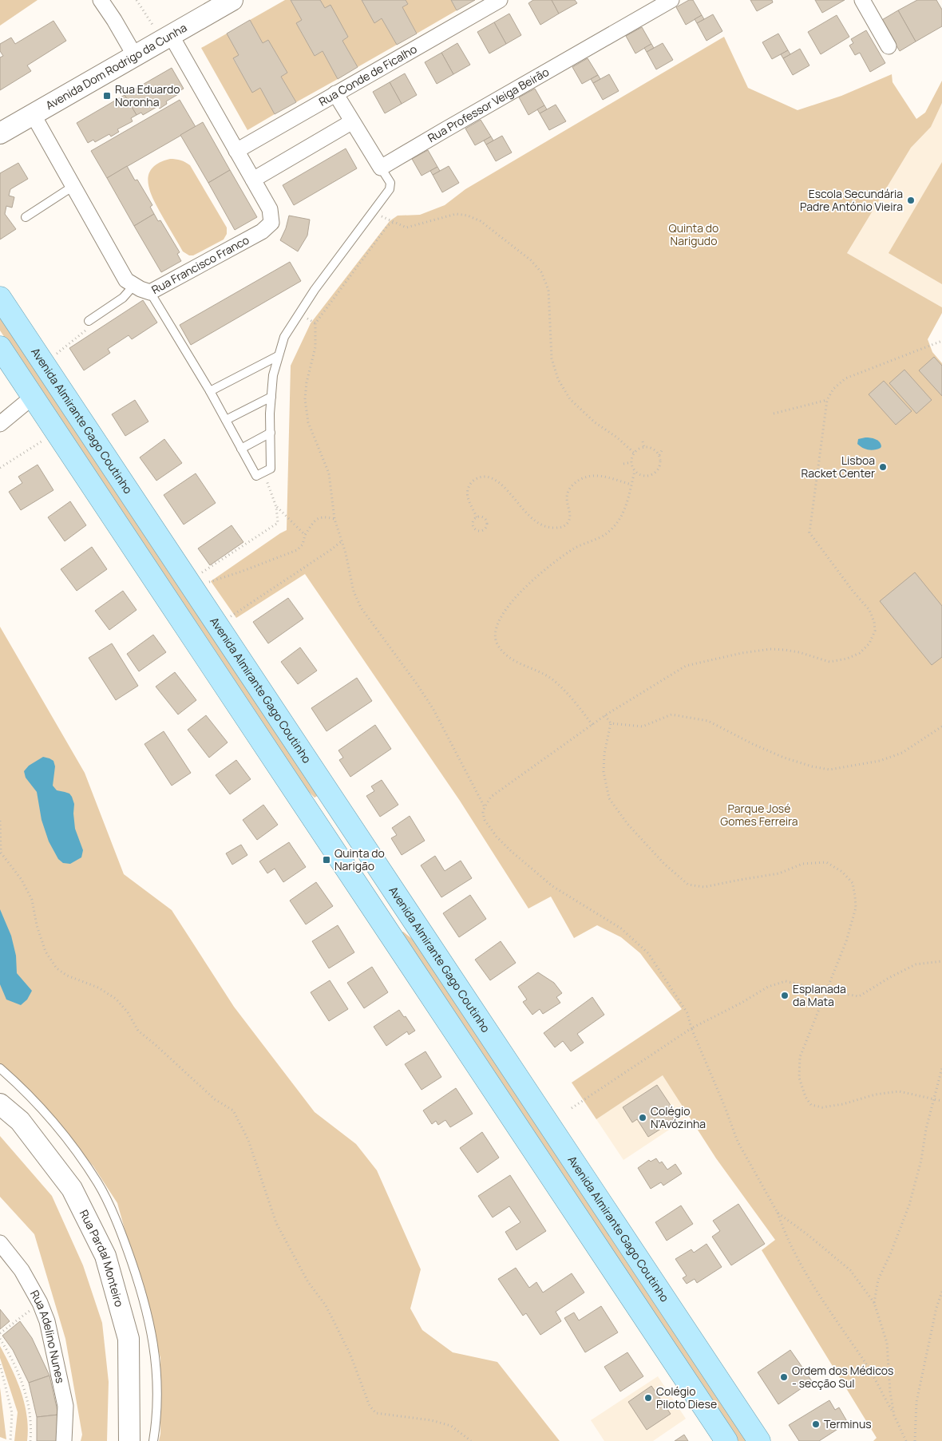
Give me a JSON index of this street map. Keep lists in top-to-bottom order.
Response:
{
  "streets": {
    "main road": ["Avenida Almirante Gago Coutinho"],
    "street": [
      "Avenida Dom Rodrigo da Cunha",
      "Rua Conde de Ficalho",
      "Rua Professor Veiga Beirão",
      "Rua Francisco Franco",
      "Rua Pardal Monteiro",
      "Rua Adelino Nunes"
    ]
  },
  "crossings": [
    ["Avenida Dom Rodrigo da Cunha", "Rua Francisco Franco"]
  ],
  "parks": ["Quinta do Narigudo", "Parque José Gomes Ferreira"],
  "places": {
    "transit": ["Rua Eduardo Noronha", "Quinta do Narigão"],
    "other": [
      "Escola Secundária Padre António Vieira",
      "Lisboa Racket Center",
      "Esplanada da Mata",
      "Colégio N'Avózinha",
      "Ordem dos Médicos - secção Sul",
      "Colégio Piloto Diese",
      "Terminus"
    ]
  }
}
